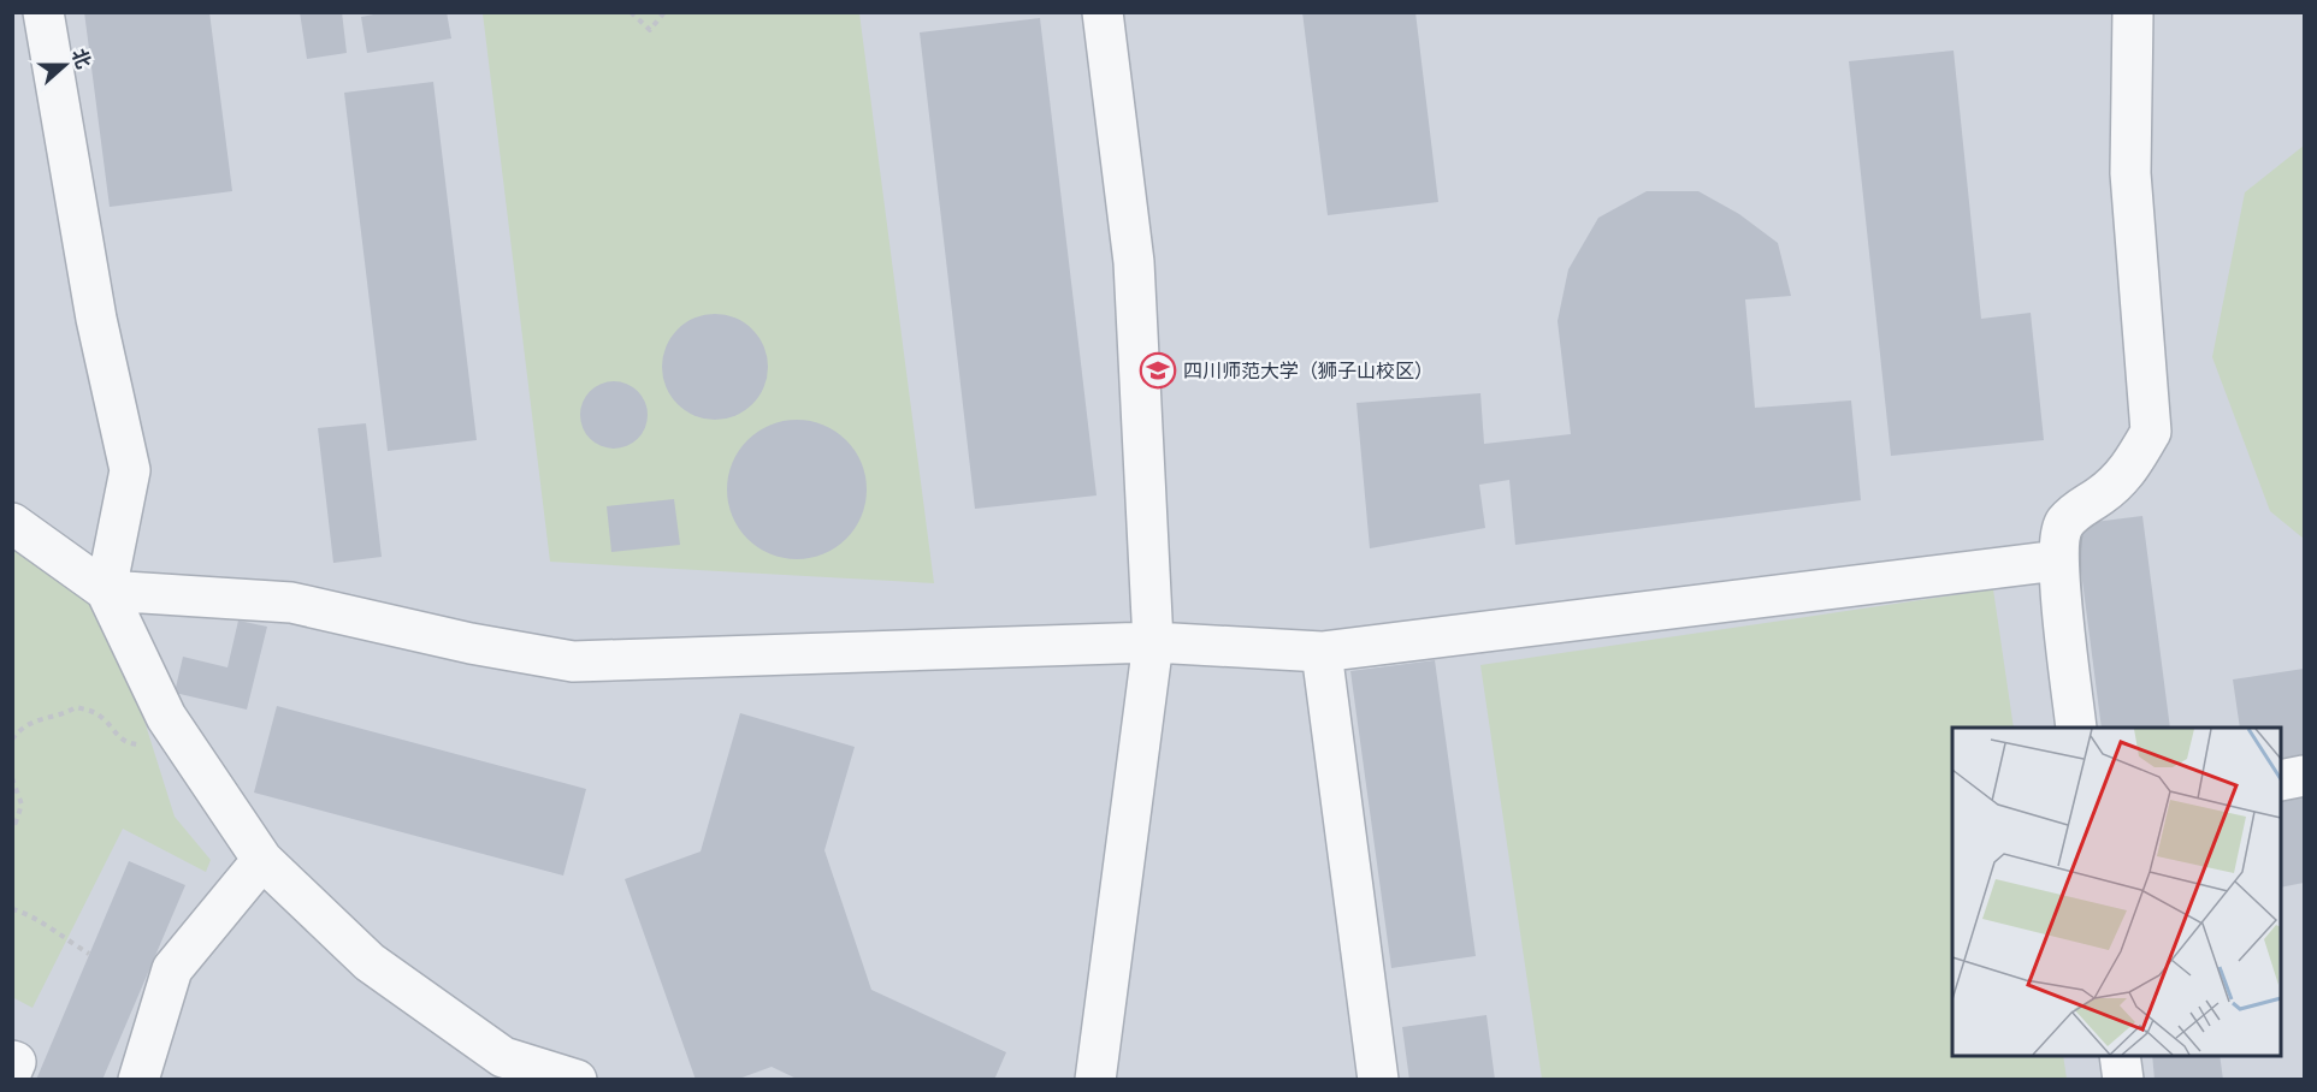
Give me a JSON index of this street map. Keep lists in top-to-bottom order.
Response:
{
  "places": {
    "school or university": ["四川师范大学（狮子山校区）"]
  },
  "north": "right"
}
